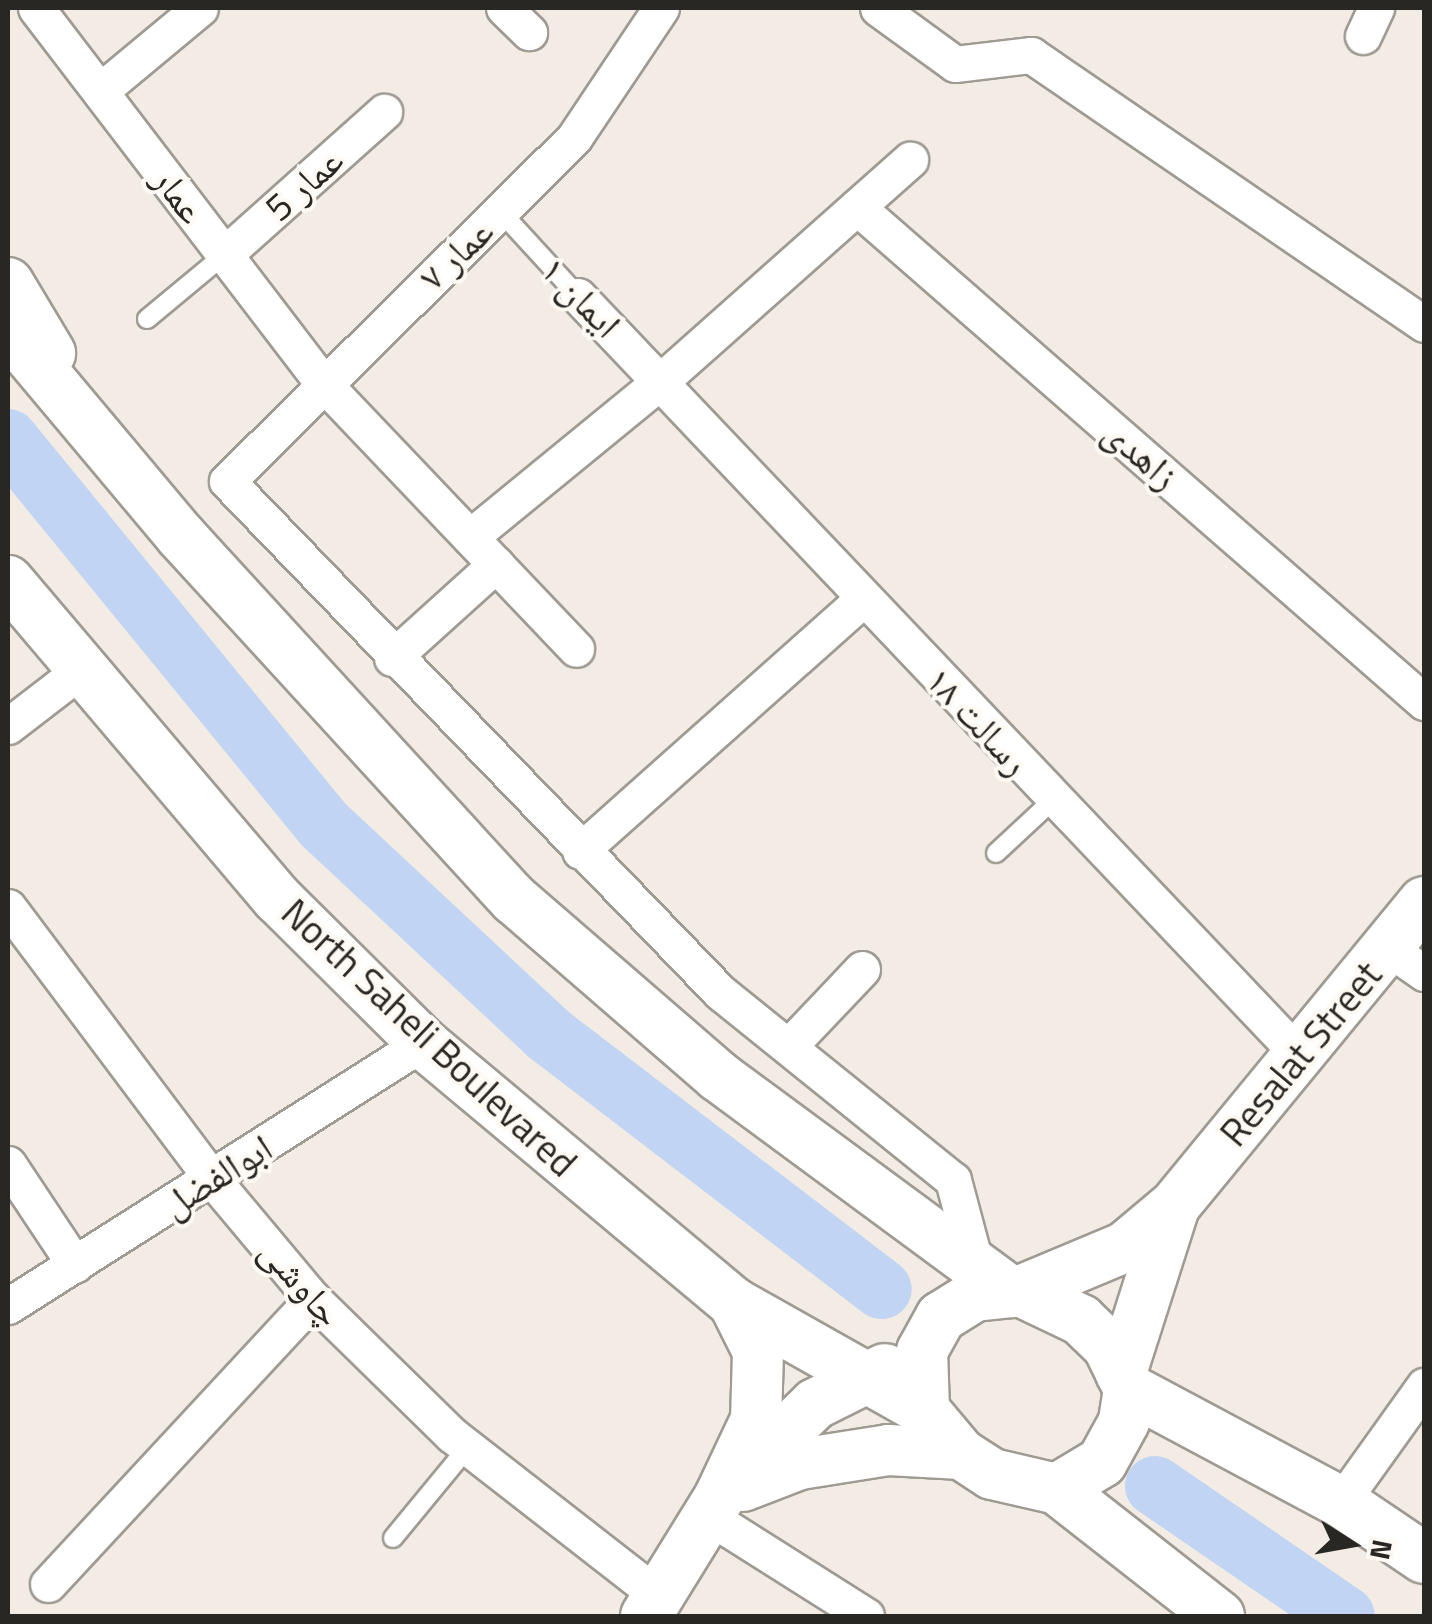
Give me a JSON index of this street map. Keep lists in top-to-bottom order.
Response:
{
  "streets": {
    "main road": ["North Saheli Boulevared", "Resalat Street"],
    "street": [
      "عمار 5",
      "عمار",
      "عمار ۷",
      "ایمان ۱",
      "زاهدی",
      "رسالت ۱۸",
      "ابوالفضل",
      "چاوشی"
    ]
  },
  "crossings": [
    ["عمار 5", "عمار"],
    ["عمار", "عمار ۷"],
    ["عمار ۷", "ایمان ۱"],
    ["ایمان ۱", "رسالت ۱۸"],
    ["رسالت ۱۸", "Resalat Street"],
    ["North Saheli Boulevared", "ابوالفضل"],
    ["ابوالفضل", "چاوشی"]
  ],
  "north": "right"
}
